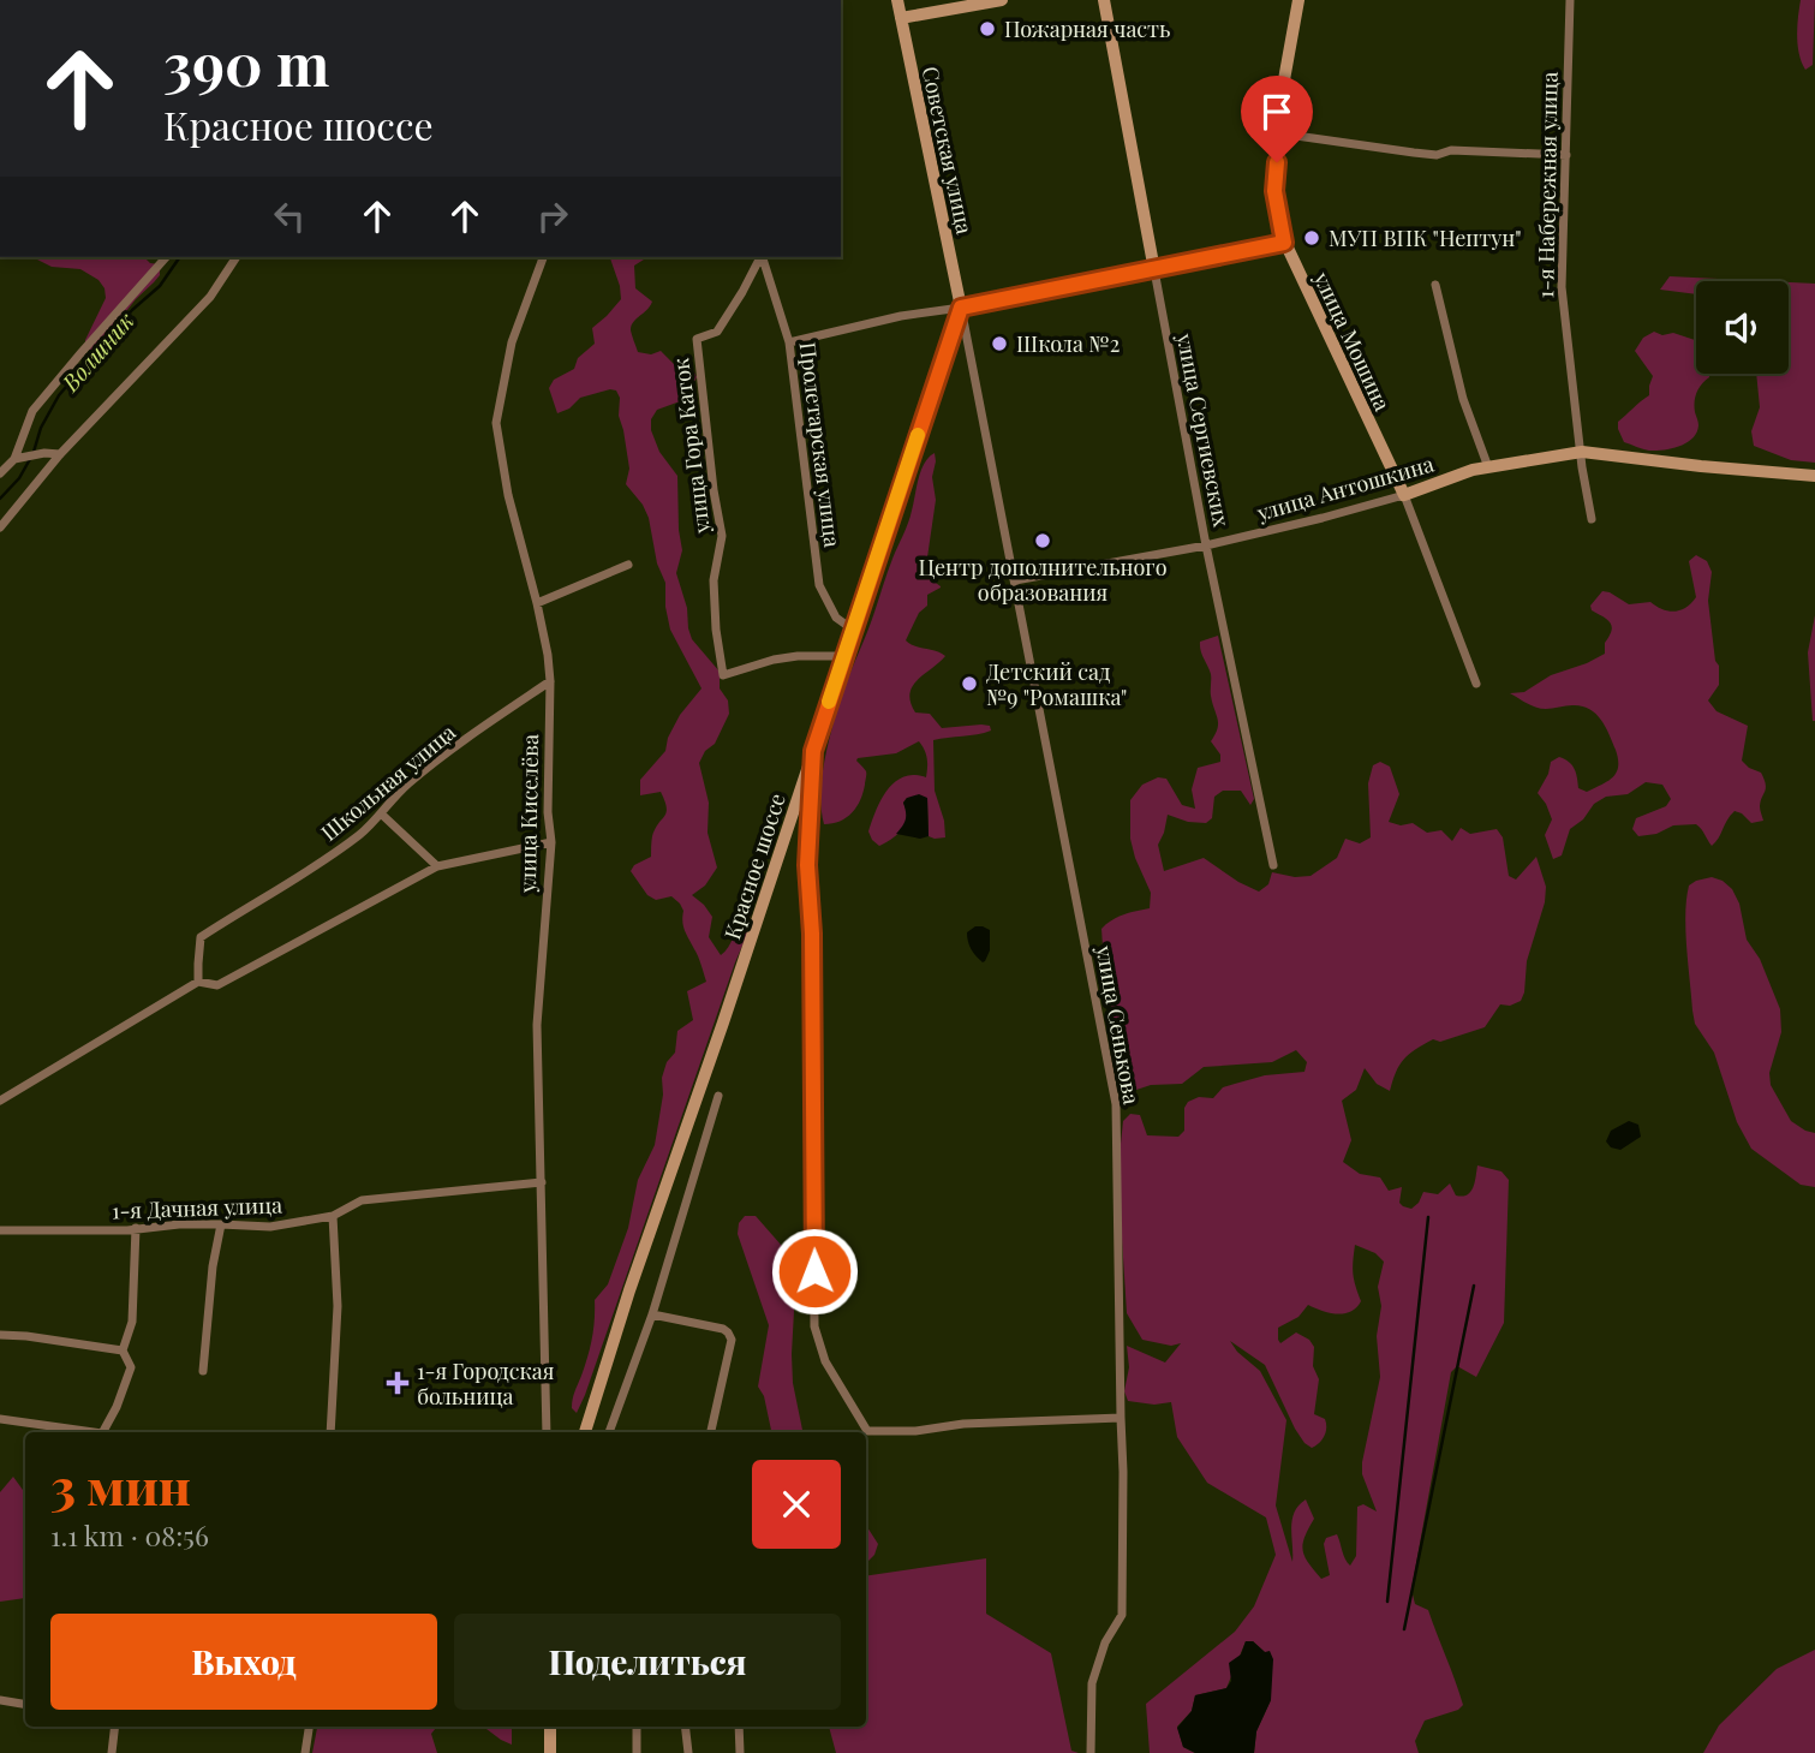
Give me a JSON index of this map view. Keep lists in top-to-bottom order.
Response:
{
  "streets": {
    "main road": [
      "Советская улица",
      "улица Мошина",
      "улица Сергиевских",
      "улица Антошкина",
      "Красное шоссе"
    ],
    "street": [
      "1-я Набережная улица",
      "Пролетарская улица",
      "улица Гора Каток",
      "Школьная улица",
      "улица Киселёва",
      "улица Сенькова",
      "1-я Дачная улица"
    ]
  },
  "crossings": [
    ["Советская улица", "Красное шоссе"],
    ["Советская улица", "улица Сенькова"],
    ["1-я Набережная улица", "улица Антошкина"],
    ["улица Мошина", "улица Антошкина"],
    ["улица Сергиевских", "улица Антошкина"],
    ["Пролетарская улица", "Красное шоссе"],
    ["улица Гора Каток", "Красное шоссе"],
    ["улица Антошкина", "улица Сенькова"],
    ["Школьная улица", "улица Киселёва"],
    ["улица Киселёва", "1-я Дачная улица"],
    ["Красное шоссе", "улица Сенькова"]
  ],
  "water": ["Волшник"],
  "places": {
    "other": [
      "Пожарная часть",
      "МУП ВПК \"Нептун\"",
      "Школа №2",
      "Центр дополнительного образования",
      "Детский сад №9 \"Ромашка\""
    ],
    "health": ["1-я Городская больница"]
  },
  "page": {
    "turn": ["390 m", "Красное шоссе"],
    "heading": ["3 мин", "1.1 km · 08:56"],
    "buttons": ["Выход", "Поделиться"]
  }
}
